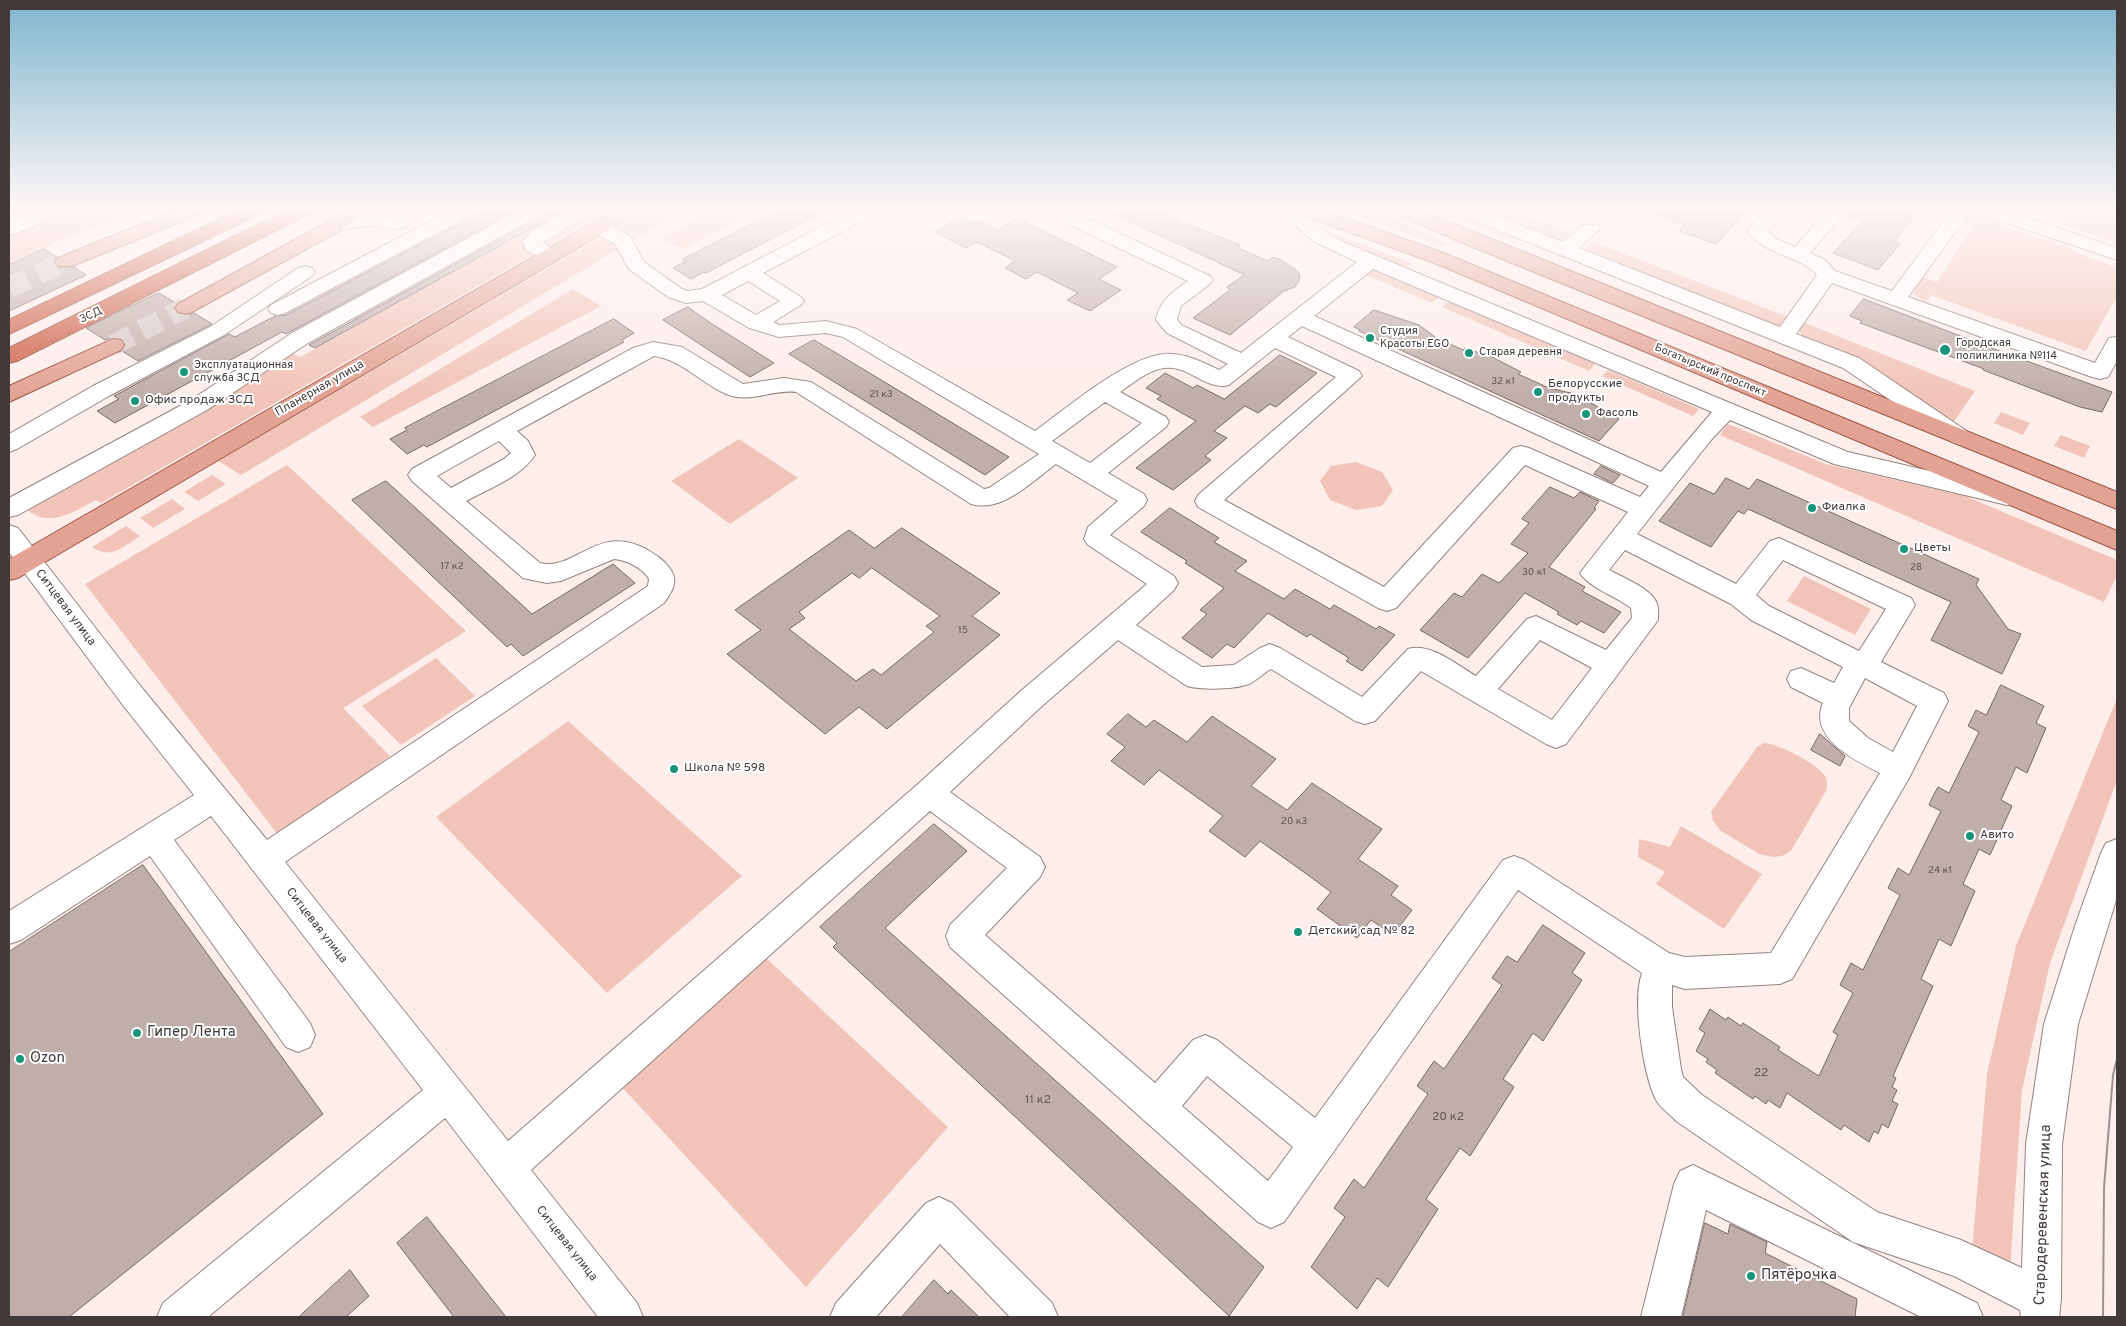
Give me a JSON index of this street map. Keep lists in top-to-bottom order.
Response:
{
  "streets": {
    "highway": ["ЗСД"],
    "main road": ["Богатырский проспект", "Планерная улица"],
    "street": ["Ситцевая улица", "Стародеревенская улица"]
  },
  "crossings": [
    ["Планерная улица", "Ситцевая улица"]
  ],
  "places": [
    "Студия Красоты EGO",
    "Городская поликлиника №114",
    "Старая деревня",
    "Эксплуатационная служба ЗСД",
    "Белорусские продукты",
    "Офис продаж ЗСД",
    "Фасоль",
    "Фиалка",
    "Цветы",
    "Школа № 598",
    "Авито",
    "Детский сад № 82",
    "Гипер Лента",
    "Ozon",
    "Пятёрочка"
  ],
  "house_numbers": [
    "32 к1",
    "21 к3",
    "17 к2",
    "28",
    "30 к1",
    "15",
    "20 к3",
    "24 к1",
    "22",
    "11 к2",
    "20 к2"
  ]
}
